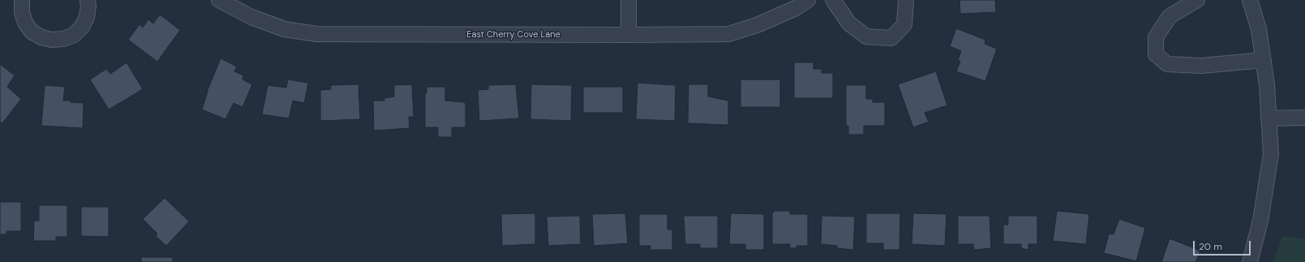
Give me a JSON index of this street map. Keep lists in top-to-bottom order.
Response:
{
  "streets": {
    "street": ["East Cherry Cove Lane"]
  },
  "scale_bar": "20 m"
}
